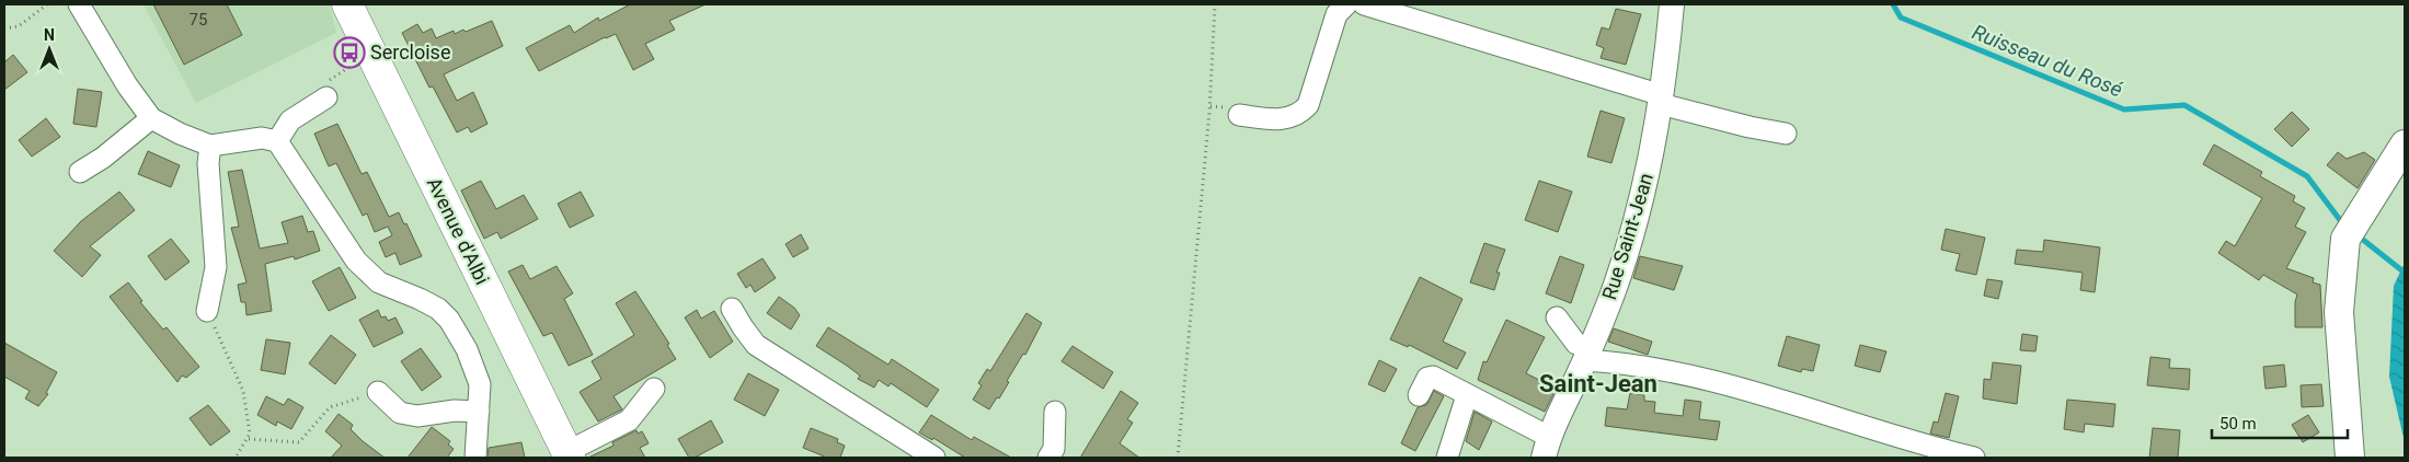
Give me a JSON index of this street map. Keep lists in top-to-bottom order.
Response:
{
  "streets": {
    "main road": ["Avenue d'Albi"],
    "street": ["Rue Saint-Jean"]
  },
  "districts": ["Saint-Jean"],
  "water": ["Ruisseau du Rosé"],
  "places": {
    "bus stop": ["Sercloise"]
  },
  "house_numbers": ["75"],
  "scale_bar": "50 m",
  "north": "top"
}
